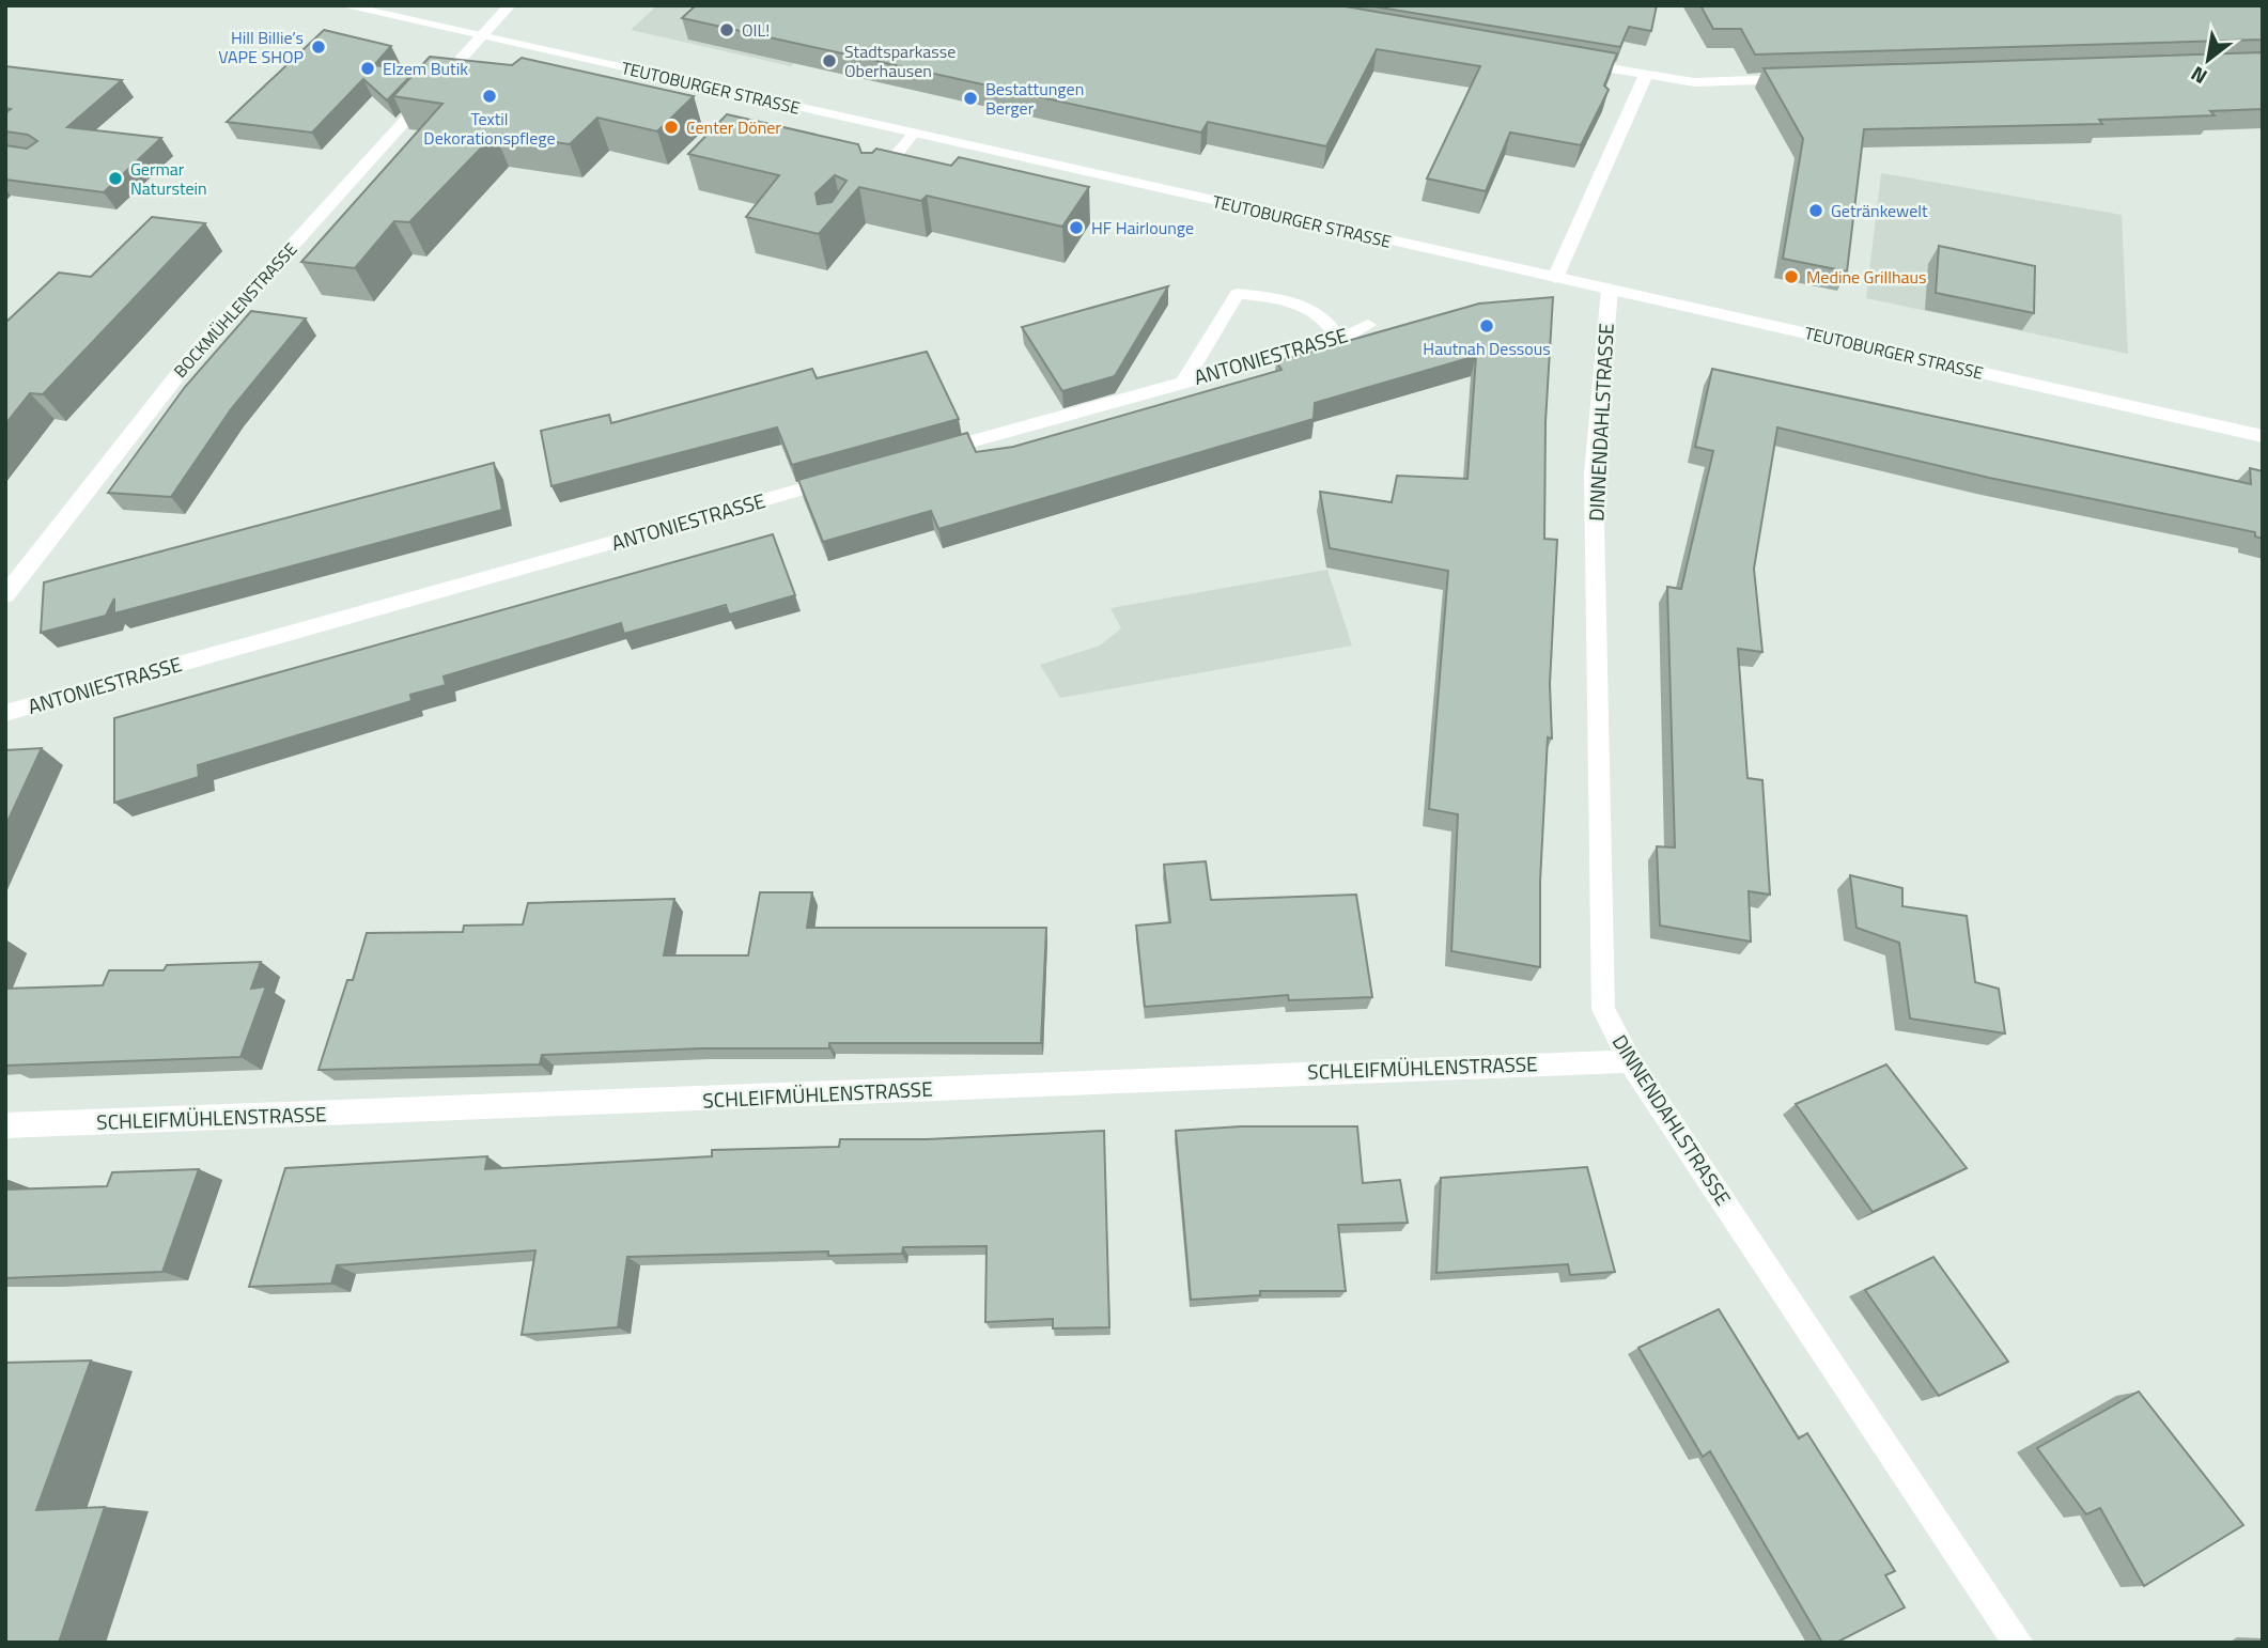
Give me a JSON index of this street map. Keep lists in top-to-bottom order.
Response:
{
  "streets": {
    "street": [
      "TEUTOBURGER STRASSE",
      "BOCKMÜHLENSTRASSE",
      "ANTONIESTRASSE",
      "DINNENDAHLSTRASSE",
      "SCHLEIFMÜHLENSTRASSE"
    ]
  },
  "crossings": [
    ["TEUTOBURGER STRASSE", "BOCKMÜHLENSTRASSE"],
    ["TEUTOBURGER STRASSE", "DINNENDAHLSTRASSE"],
    ["DINNENDAHLSTRASSE", "SCHLEIFMÜHLENSTRASSE"]
  ],
  "places": [
    "OIL!",
    "Hill Billie’s VAPE SHOP",
    "Stadtsparkasse Oberhausen",
    "Elzem Butik",
    "Textil Dekorationspflege",
    "Bestattungen Berger",
    "Center Döner",
    "Germar Naturstein",
    "Getränkewelt",
    "HF Hairlounge",
    "Medine Grillhaus",
    "Hautnah Dessous"
  ],
  "north": "bottom left"
}
